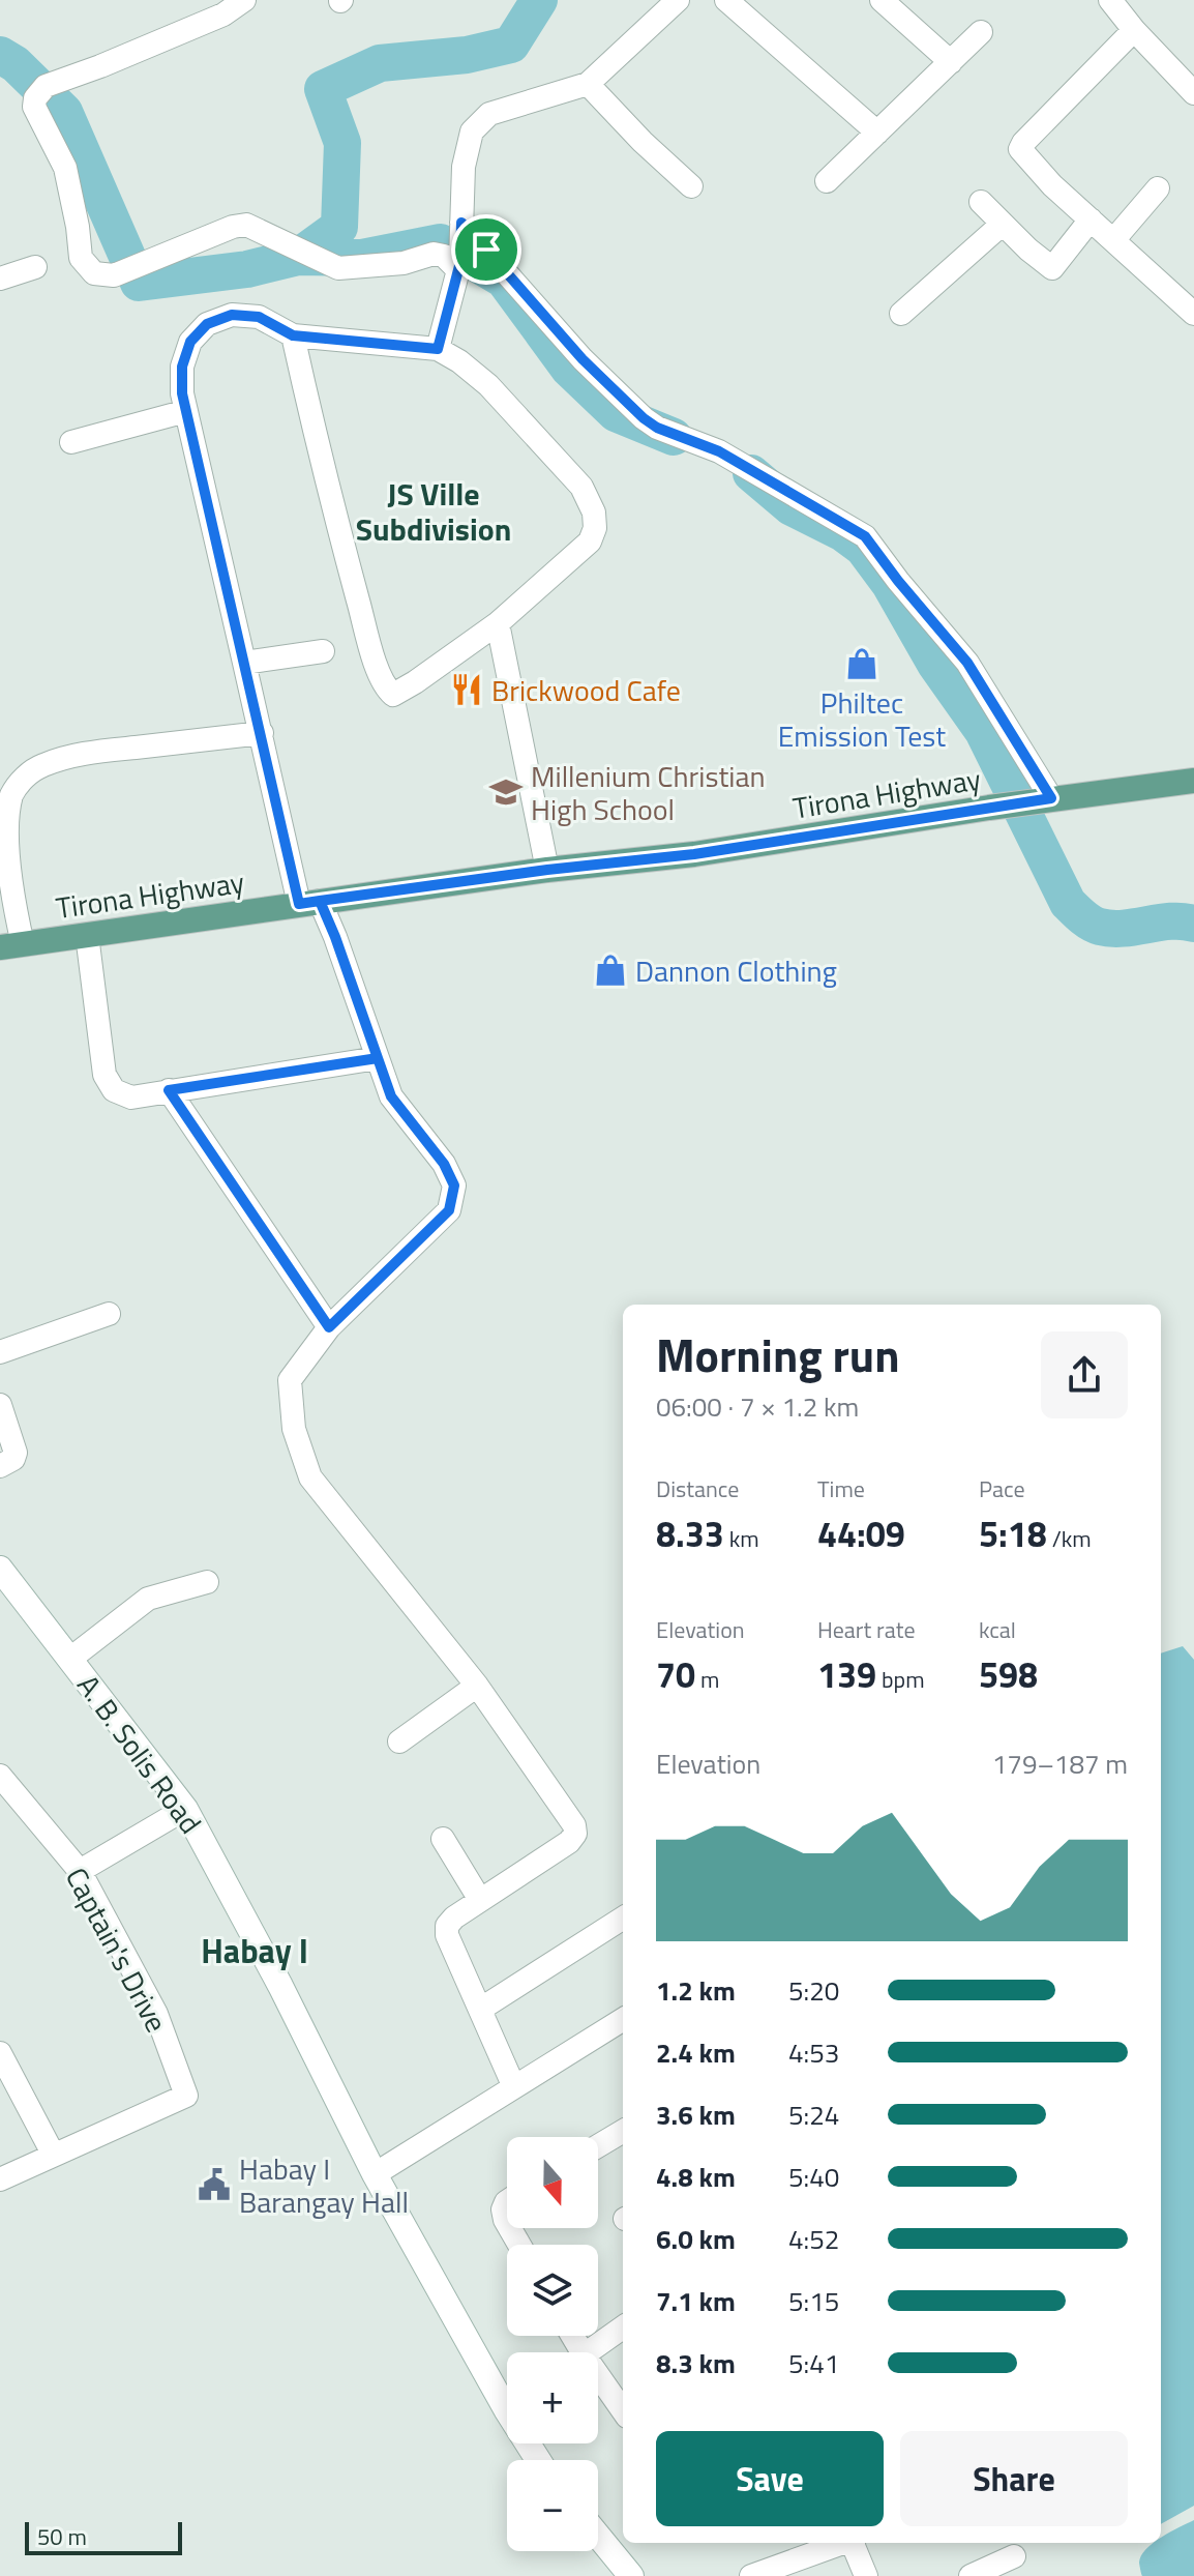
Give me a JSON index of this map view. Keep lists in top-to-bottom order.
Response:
{
  "streets": {
    "main road": ["Tirona Highway"],
    "street": ["A. B. Solis Road", "Captain's Drive"]
  },
  "districts": ["JS Ville Subdivision", "Habay I"],
  "places": {
    "shop": ["Philtec Emission Test", "Dannon Clothing"],
    "restaurant": ["Brickwood Cafe"],
    "school or university": ["Millenium Christian High School"],
    "public building": ["Habay I Barangay Hall"]
  },
  "scale_bar": "50 m",
  "north": "bottom",
  "page": {
    "heading": ["Morning run", "06:00 · 7 × 1.2 km"],
    "stats": [
      ["Distance", "8.33 km"],
      ["Time", "44:09"],
      ["Pace", "5:18 /km"],
      ["Elevation", "70 m"],
      ["Heart rate", "139 bpm"],
      ["kcal", "598"]
    ],
    "chart": ["Elevation", "179–187 m"],
    "list": [
      {
        "name": "1.2 km",
        "note": "5:20"
      },
      {
        "name": "2.4 km",
        "note": "4:53"
      },
      {
        "name": "3.6 km",
        "note": "5:24"
      },
      {
        "name": "4.8 km",
        "note": "5:40"
      },
      {
        "name": "6.0 km",
        "note": "4:52"
      },
      {
        "name": "7.1 km",
        "note": "5:15"
      },
      {
        "name": "8.3 km",
        "note": "5:41"
      }
    ],
    "map_buttons": ["+", "−"],
    "buttons": ["Save", "Share"],
    "scale": "50 m"
  }
}
